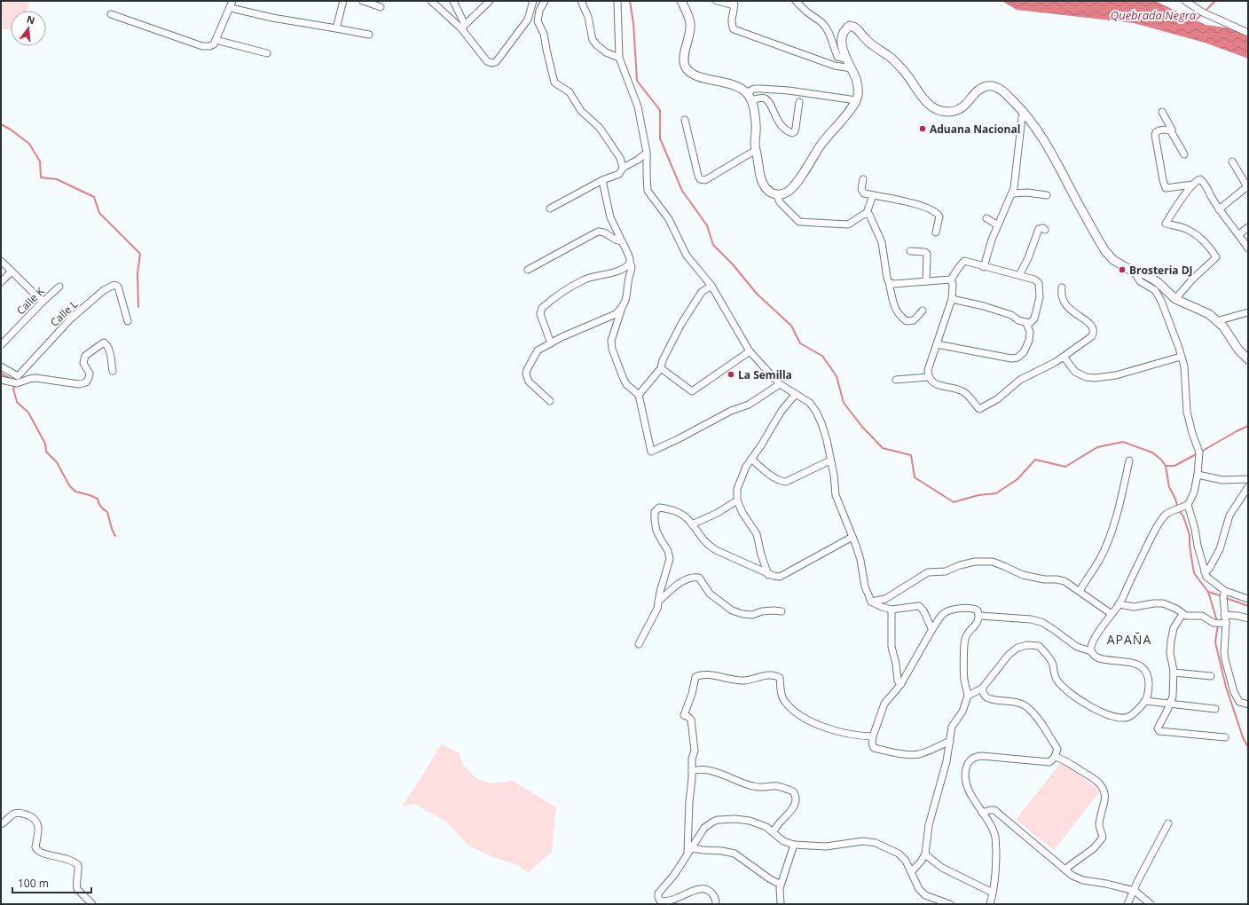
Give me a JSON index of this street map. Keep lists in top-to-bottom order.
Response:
{
  "streets": {
    "street": ["Calle K", "Calle L"]
  },
  "districts": ["APAÑA"],
  "water": ["Quebrada Negra"],
  "places": ["Aduana Nacional", "Brosteria DJ", "La Semilla"],
  "scale_bar": "100 m",
  "north": "top"
}
